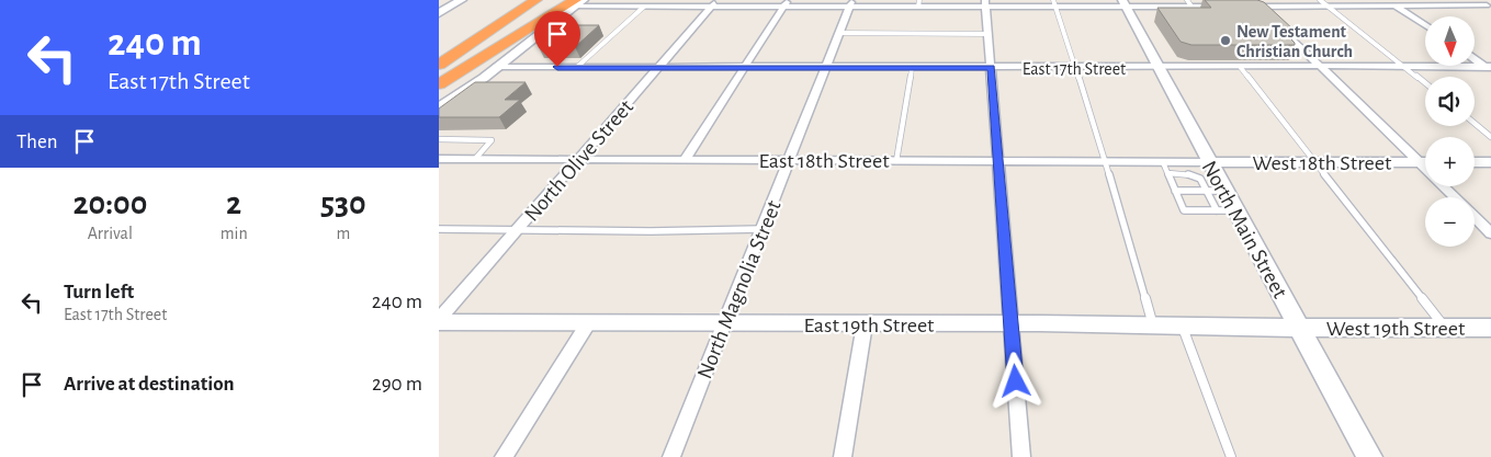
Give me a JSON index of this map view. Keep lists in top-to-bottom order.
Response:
{
  "streets": {
    "main road": [
      "West 18th Street",
      "North Main Street",
      "East 19th Street",
      "West 19th Street"
    ],
    "street": [
      "East 17th Street",
      "North Olive Street",
      "East 18th Street",
      "North Magnolia Street"
    ]
  },
  "crossings": [
    ["East 17th Street", "North Olive Street"],
    ["East 17th Street", "North Main Street"],
    ["East 17th Street", "North Magnolia Street"],
    ["North Olive Street", "East 18th Street"],
    ["North Olive Street", "East 19th Street"],
    ["East 18th Street", "West 18th Street"],
    ["East 18th Street", "North Main Street"],
    ["East 18th Street", "North Magnolia Street"],
    ["West 18th Street", "North Main Street"],
    ["North Main Street", "East 19th Street"],
    ["North Main Street", "West 19th Street"],
    ["North Magnolia Street", "East 19th Street"],
    ["East 19th Street", "West 19th Street"]
  ],
  "places": ["New Testament Christian Church"],
  "north": "bottom",
  "page": {
    "turn": ["240 m", "East 17th Street"],
    "map_buttons": ["+", "−"],
    "then": "Then",
    "eta": [
      "20:00",
      "Arrival",
      "2",
      "min",
      "530",
      "m"
    ],
    "list": [
      {
        "name": "Turn left",
        "note": "East 17th Street",
        "value": "240 m"
      },
      {
        "name": "Arrive at destination",
        "value": "290 m"
      }
    ]
  }
}
